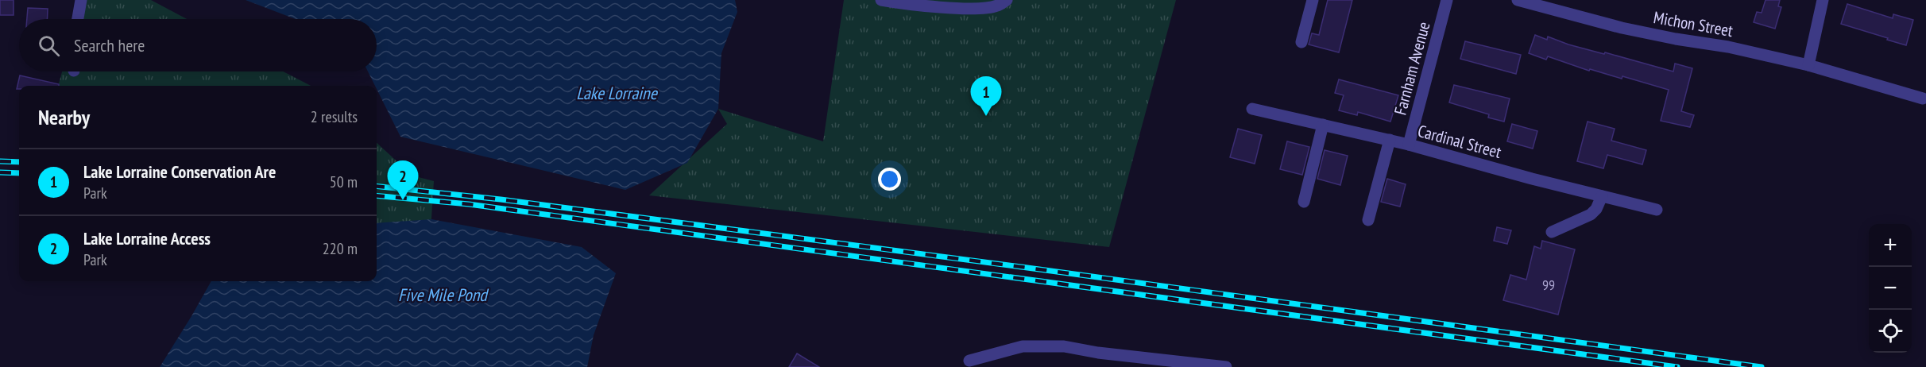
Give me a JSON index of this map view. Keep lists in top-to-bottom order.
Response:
{
  "streets": {
    "street": ["Michon Street", "Farnham Avenue", "Cardinal Street"]
  },
  "crossings": [
    ["Farnham Avenue", "Cardinal Street"]
  ],
  "water": ["Lake Lorraine", "Five Mile Pond"],
  "house_numbers": ["99"],
  "page": {
    "search": "Search here",
    "pins": ["1", "2"],
    "heading": ["Nearby", "2 results"],
    "list": [
      {
        "mark": "1",
        "name": "Lake Lorraine Conservation Are",
        "note": "Park",
        "value": "50 m"
      },
      {
        "mark": "2",
        "name": "Lake Lorraine Access",
        "note": "Park",
        "value": "220 m"
      }
    ],
    "map_buttons": ["+", "−"]
  }
}
